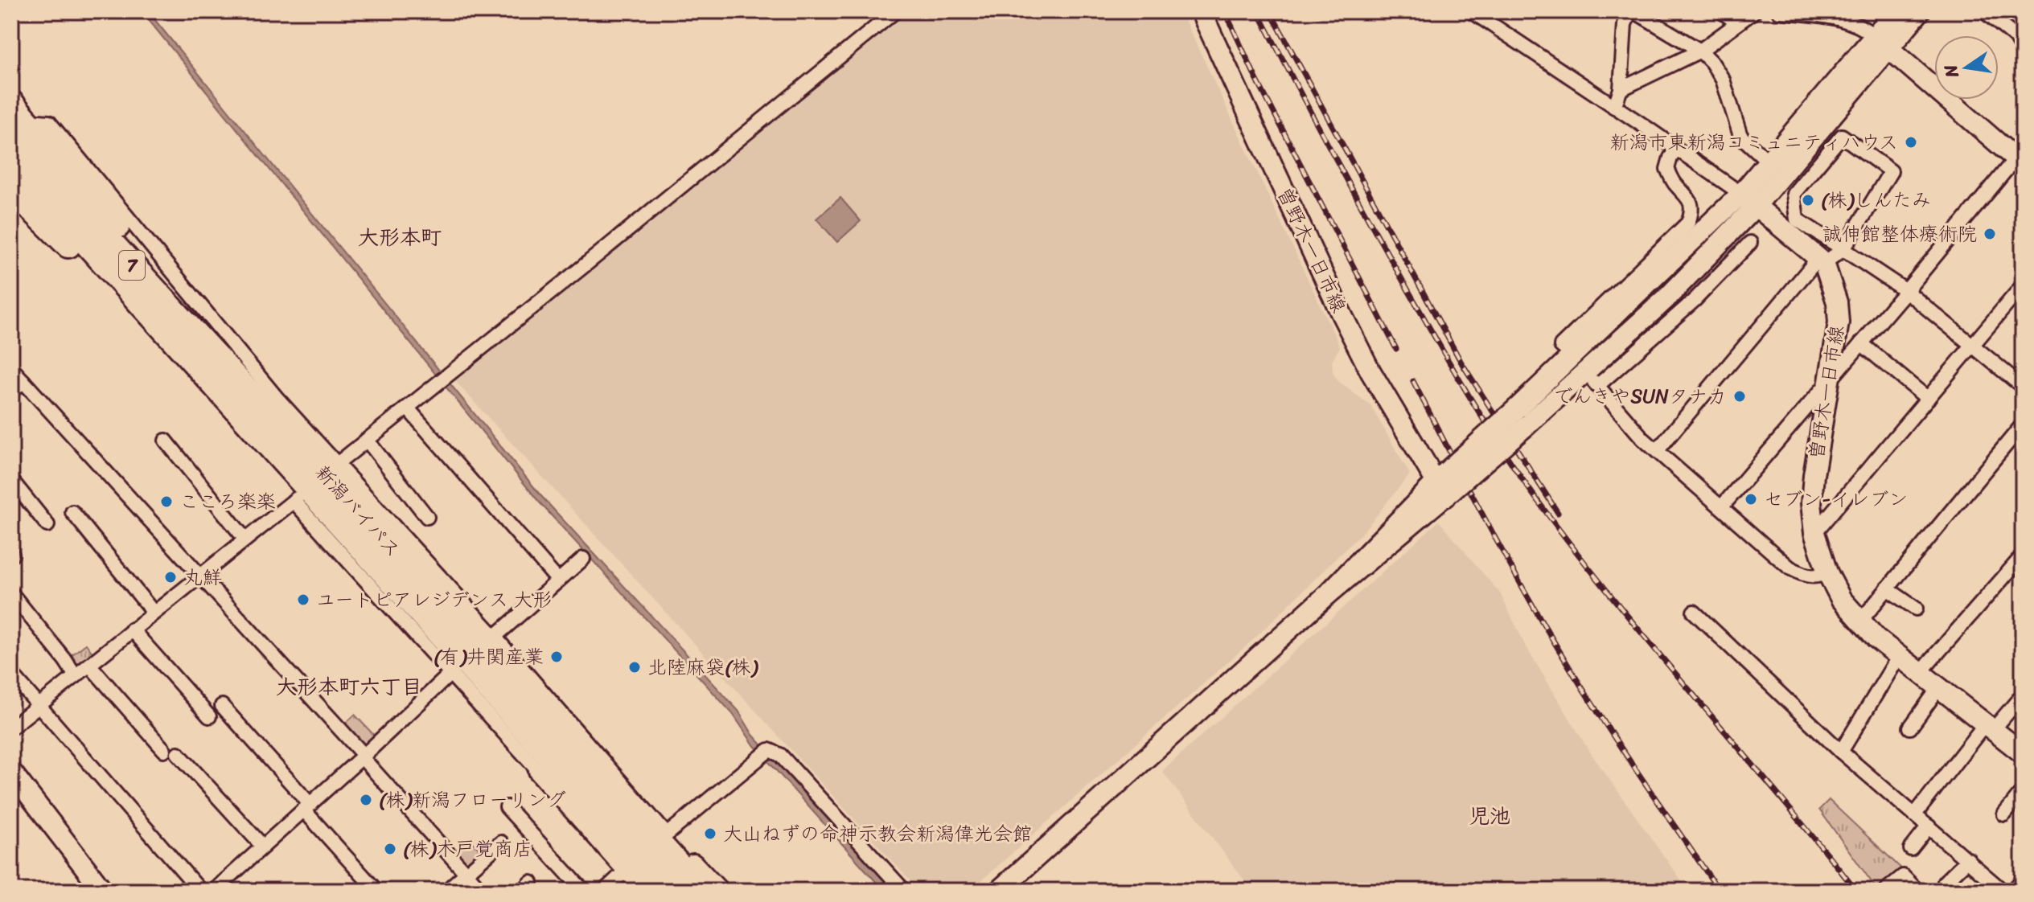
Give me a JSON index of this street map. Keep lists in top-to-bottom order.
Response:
{
  "streets": {
    "highway": ["7", "新潟バイパス"],
    "street": ["曽野木一日市線"]
  },
  "districts": ["大形本町", "大形本町六丁目", "児池"],
  "places": [
    "新潟市東新潟コミュニティハウス",
    "(株)しんたみ",
    "誠伸館整体療術院",
    "でんきやSUNタナカ",
    "セブン-イレブン",
    "こころ楽楽",
    "丸鮮",
    "ユートピアレジデンス 大形",
    "(有)井関産業",
    "北陸麻袋(株)",
    "(株)新潟フローリング",
    "大山ねずの命神示教会新潟偉光会館",
    "(株)木戸覚商店"
  ],
  "north": "left"
}
